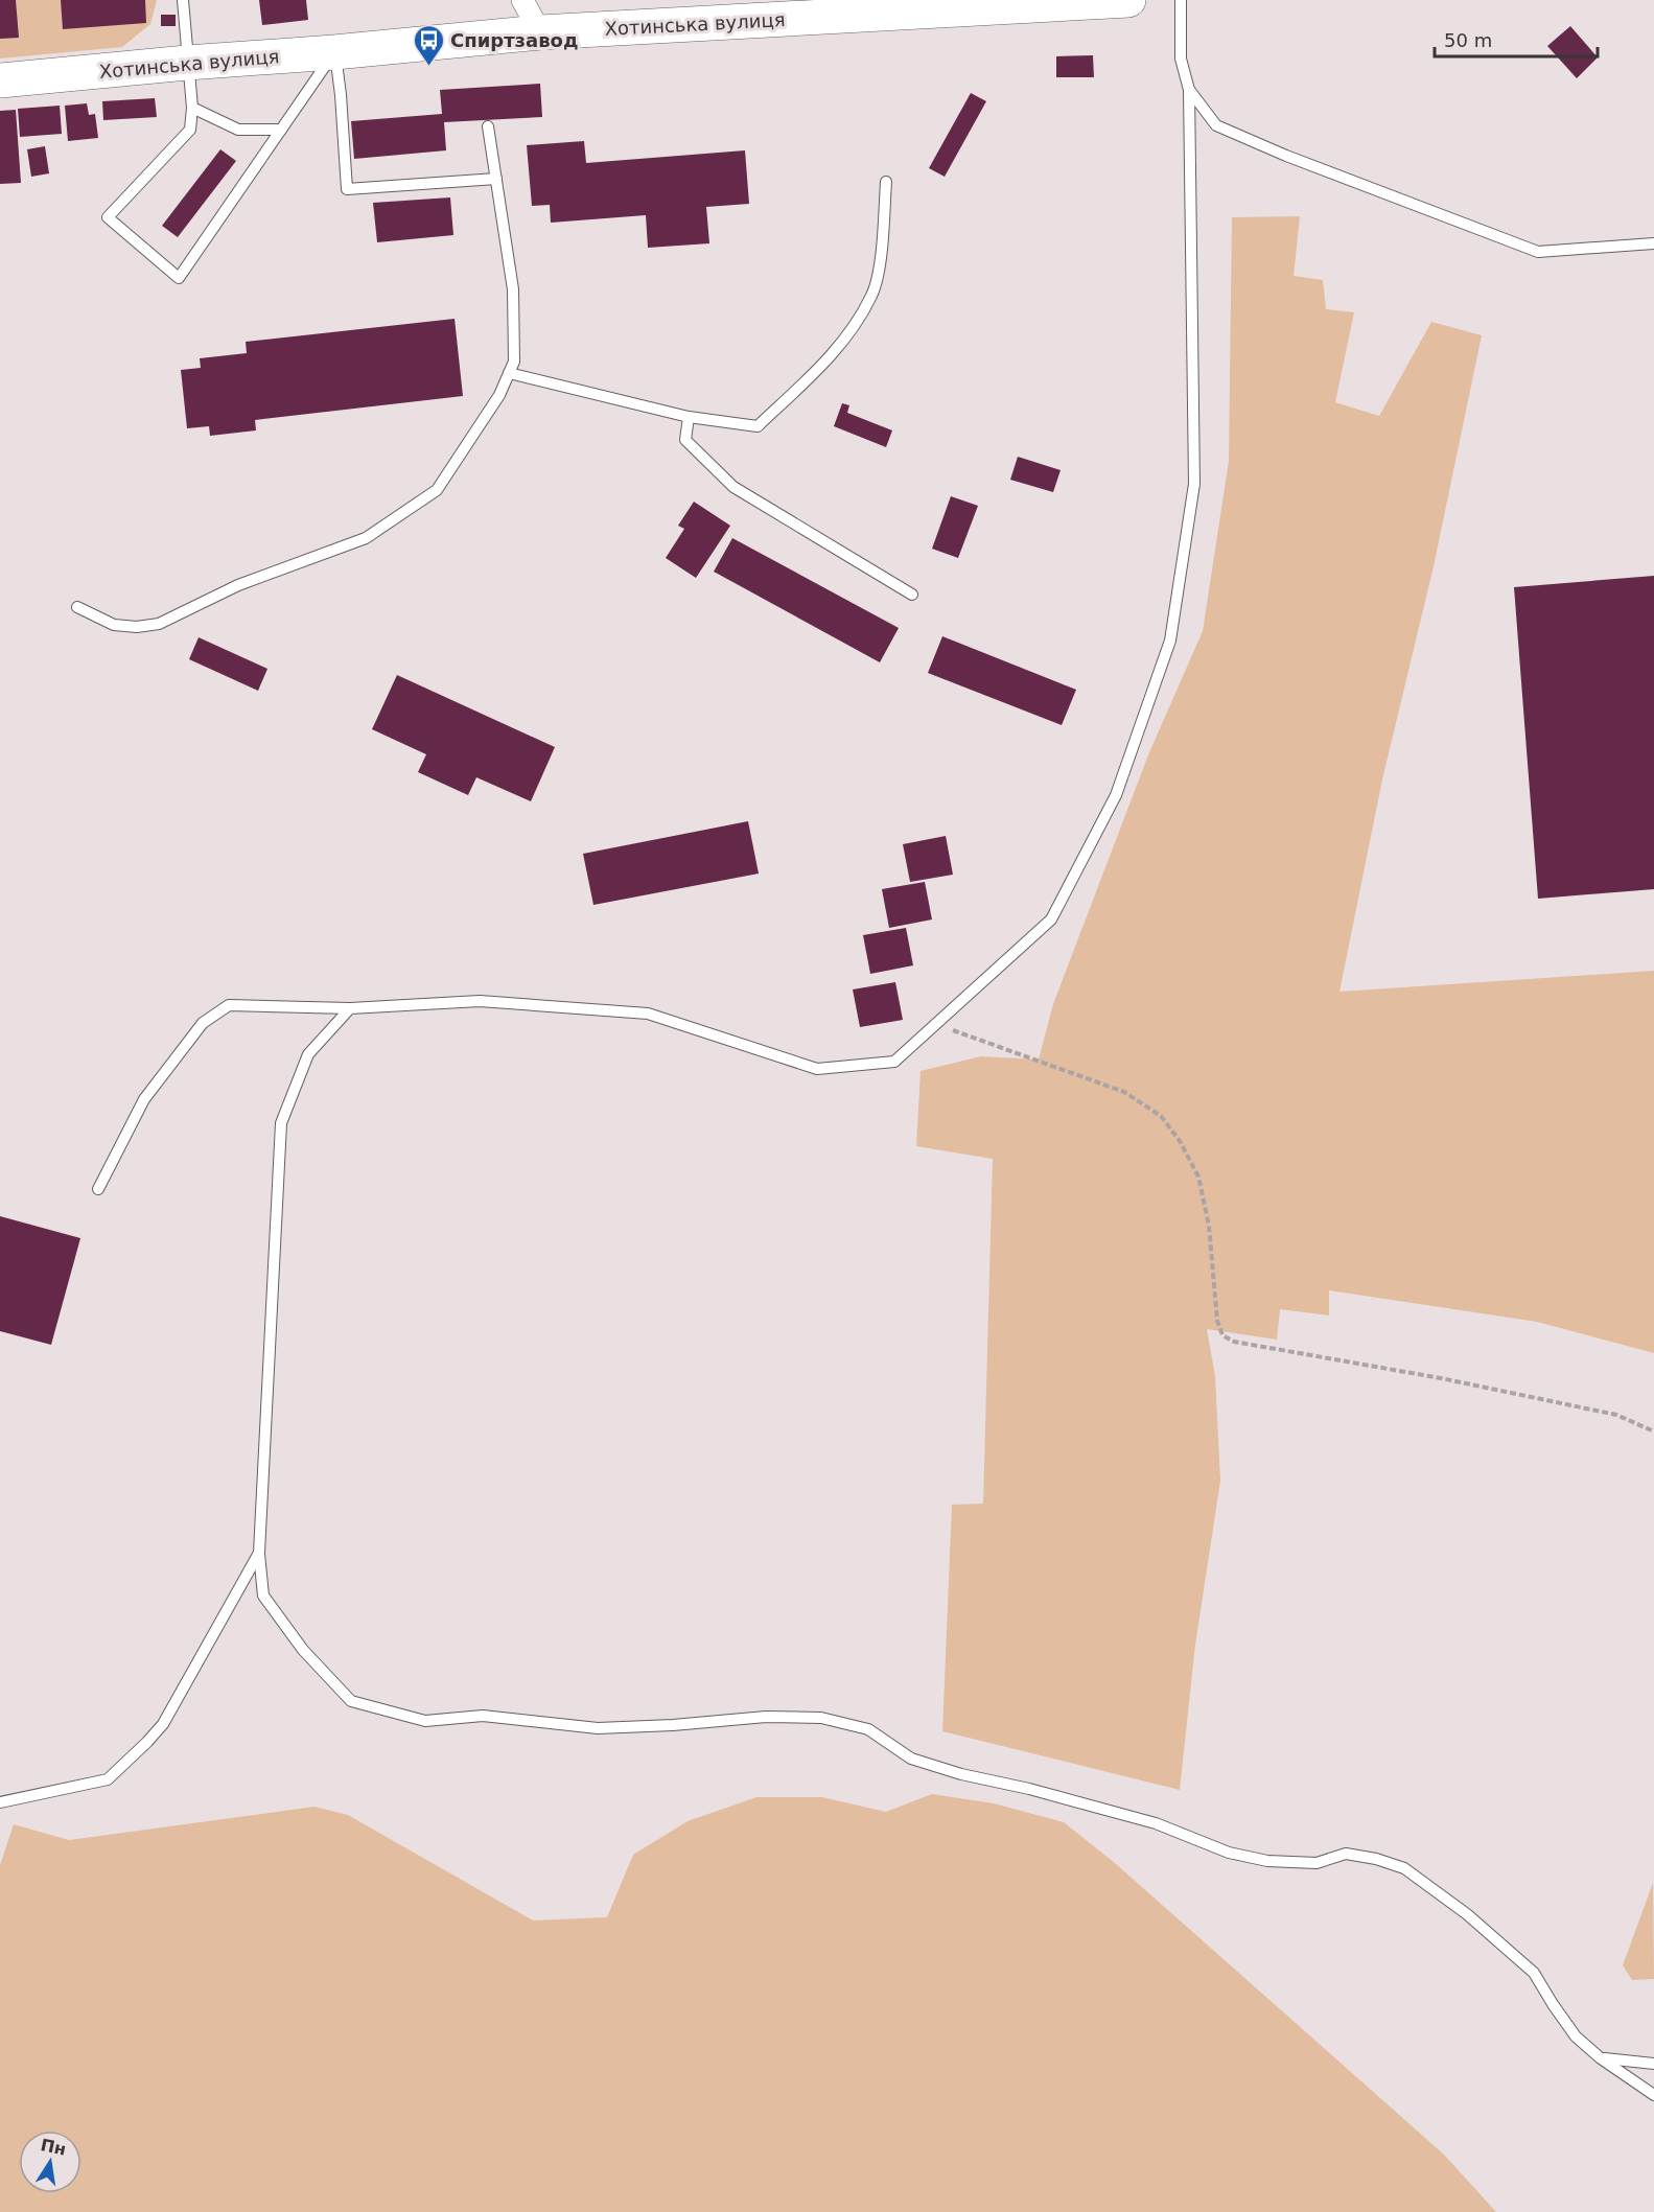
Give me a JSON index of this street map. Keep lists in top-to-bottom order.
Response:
{
  "streets": {
    "highway": ["Хотинська вулиця"]
  },
  "places": {
    "bus stop": ["Спиртзавод"]
  },
  "scale_bar": "50 m",
  "north": "top"
}
